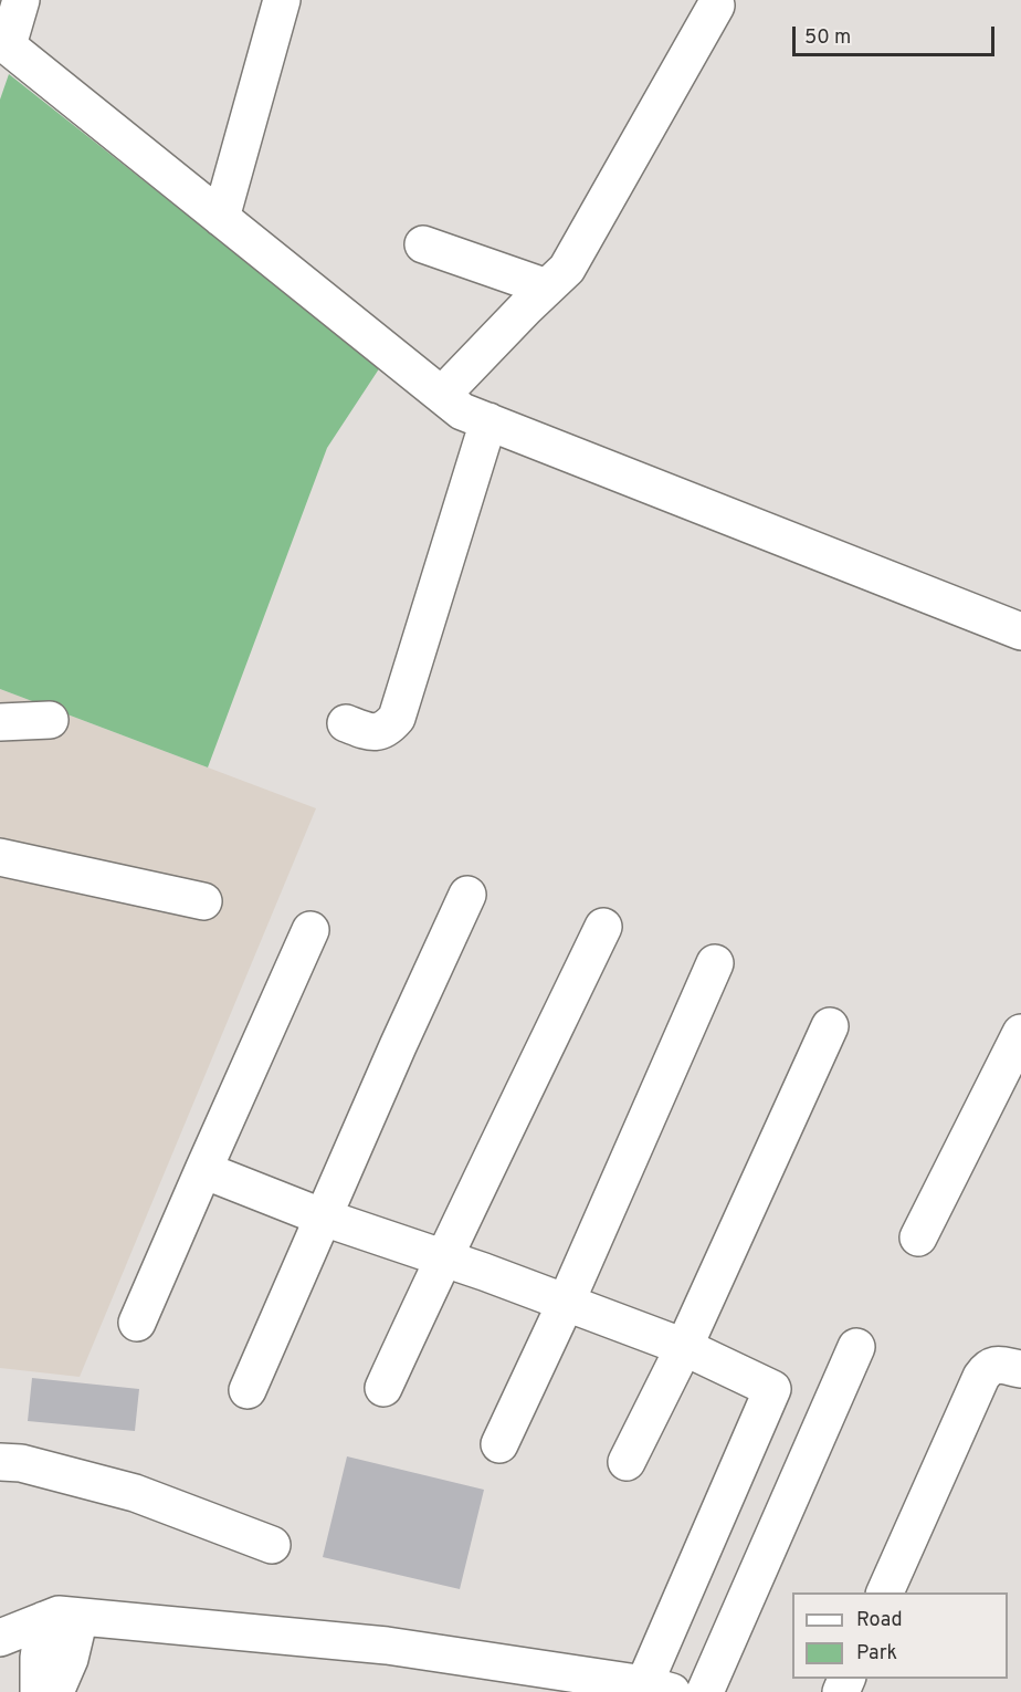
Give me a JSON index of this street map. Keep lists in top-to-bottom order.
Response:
{
  "legend": ["Road", "Park"],
  "scale_bar": "50 m"
}
